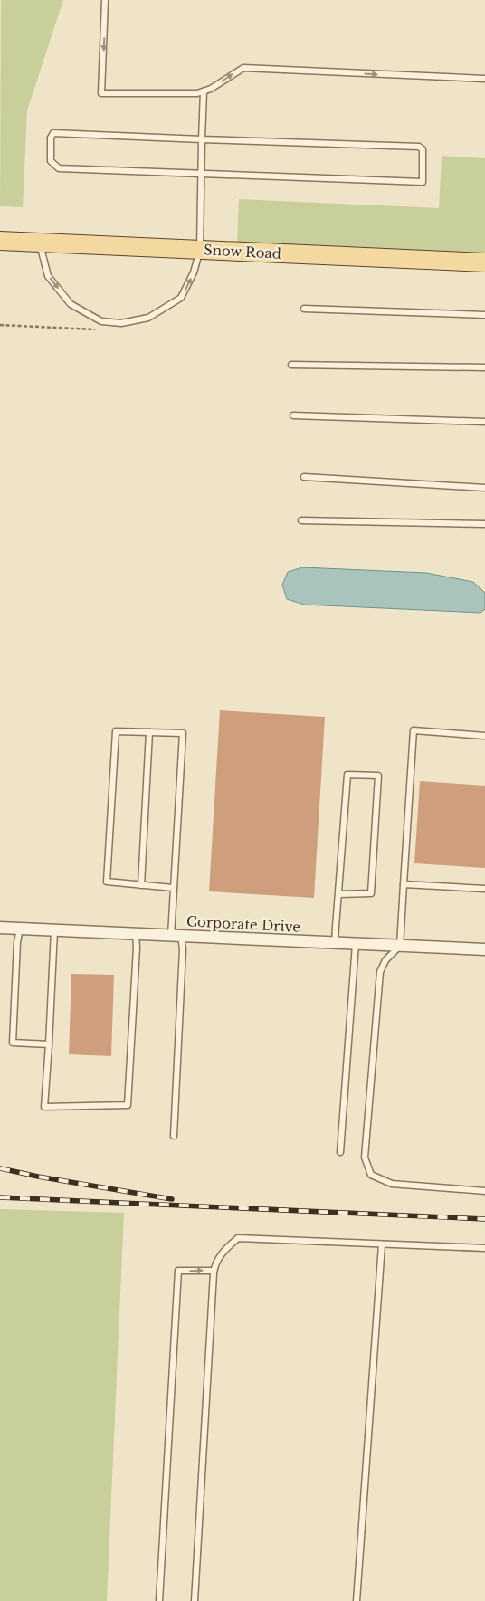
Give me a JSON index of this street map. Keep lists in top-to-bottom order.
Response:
{
  "streets": {
    "main road": ["Snow Road"],
    "street": ["Corporate Drive"]
  }
}
